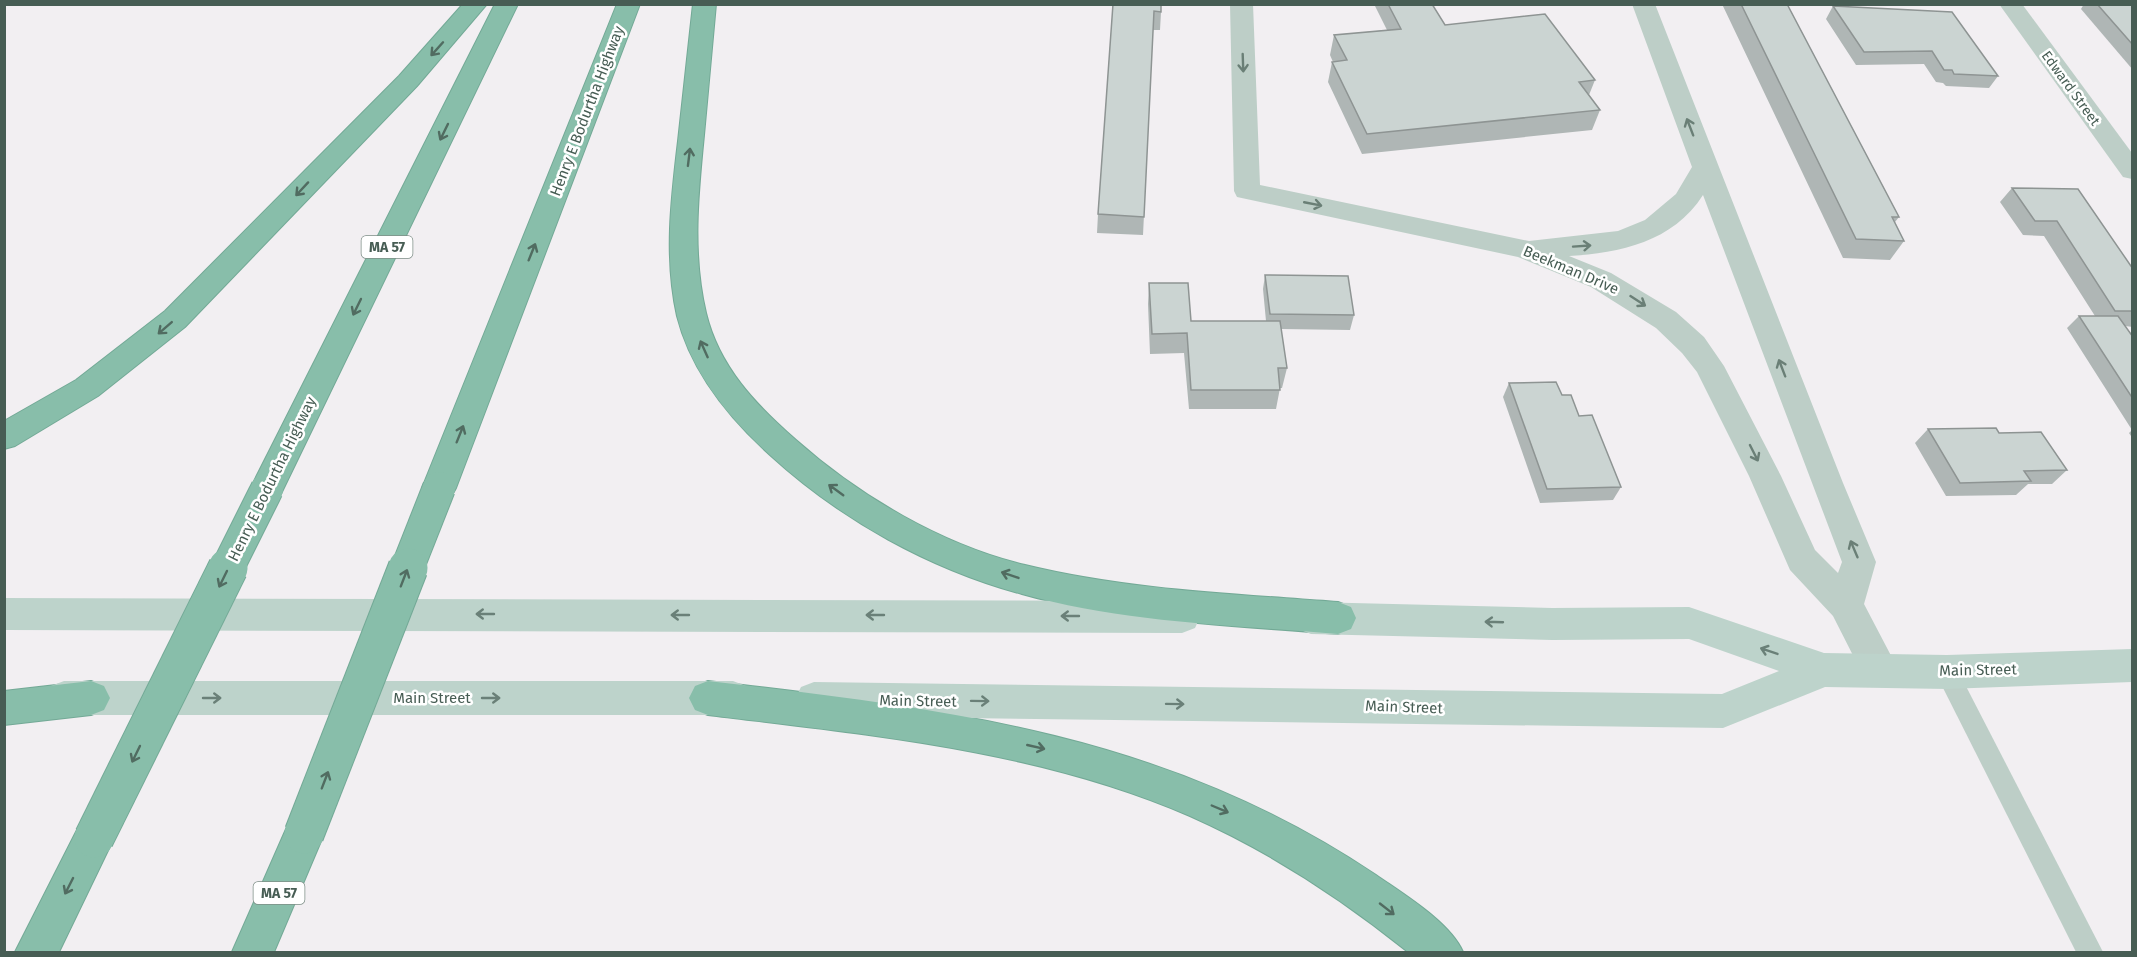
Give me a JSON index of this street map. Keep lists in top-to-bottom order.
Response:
{
  "streets": {
    "highway": ["Henry E Bodurtha Highway", "MA 57"],
    "main road": ["Main Street"],
    "street": ["Edward Street", "Beekman Drive"]
  },
  "crossings": [
    ["Beekman Drive", "Main Street"]
  ],
  "one_way": ["Beekman Drive"]
}
